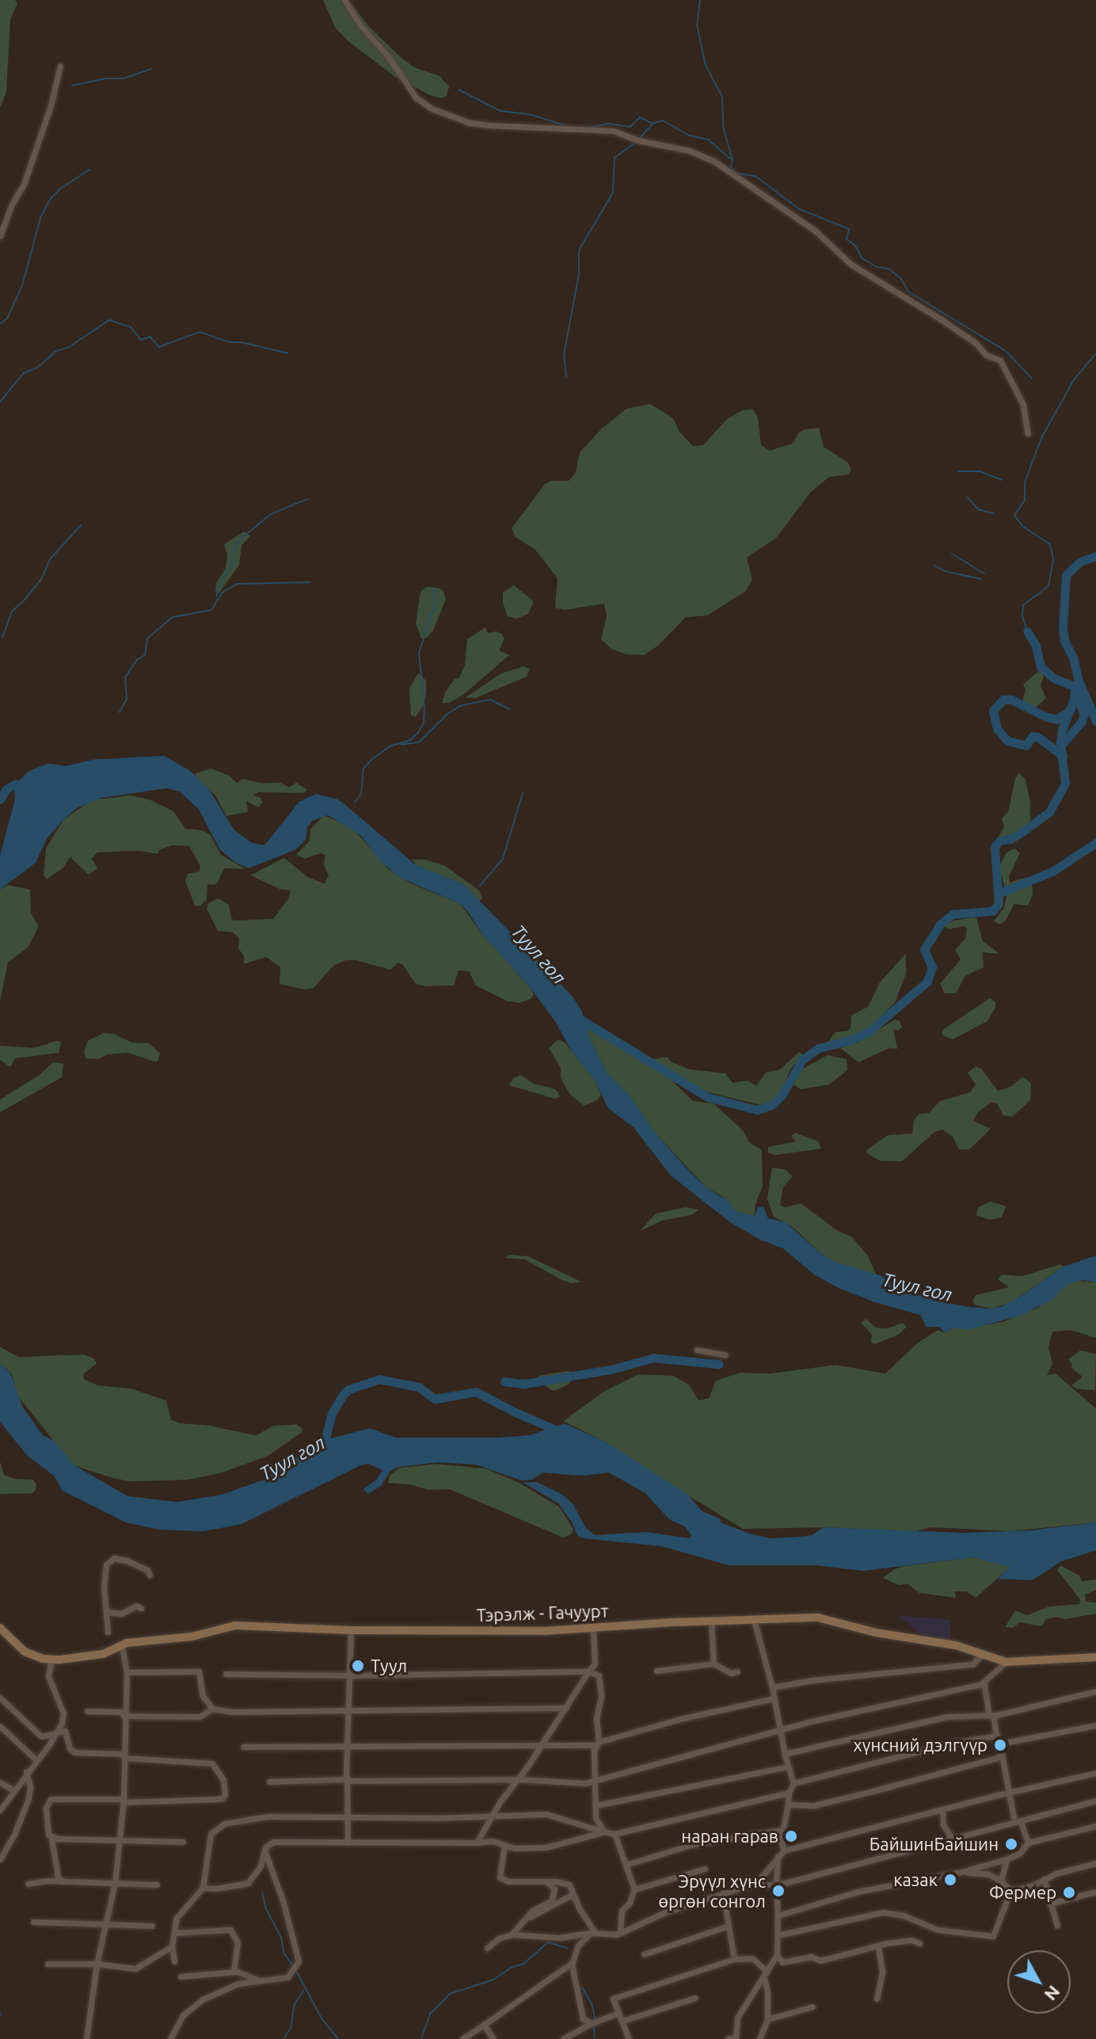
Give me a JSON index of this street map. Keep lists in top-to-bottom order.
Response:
{
  "streets": {
    "main road": ["Тэрэлж - Гачуурт"]
  },
  "water": ["Туул гол"],
  "places": [
    "Туул",
    "хүнсний дэлгүүр",
    "наран гарав",
    "БайшинБайшин",
    "казак",
    "Эрүүл хүнс өргөн сонгол",
    "Фермер"
  ],
  "north": "bottom right"
}
